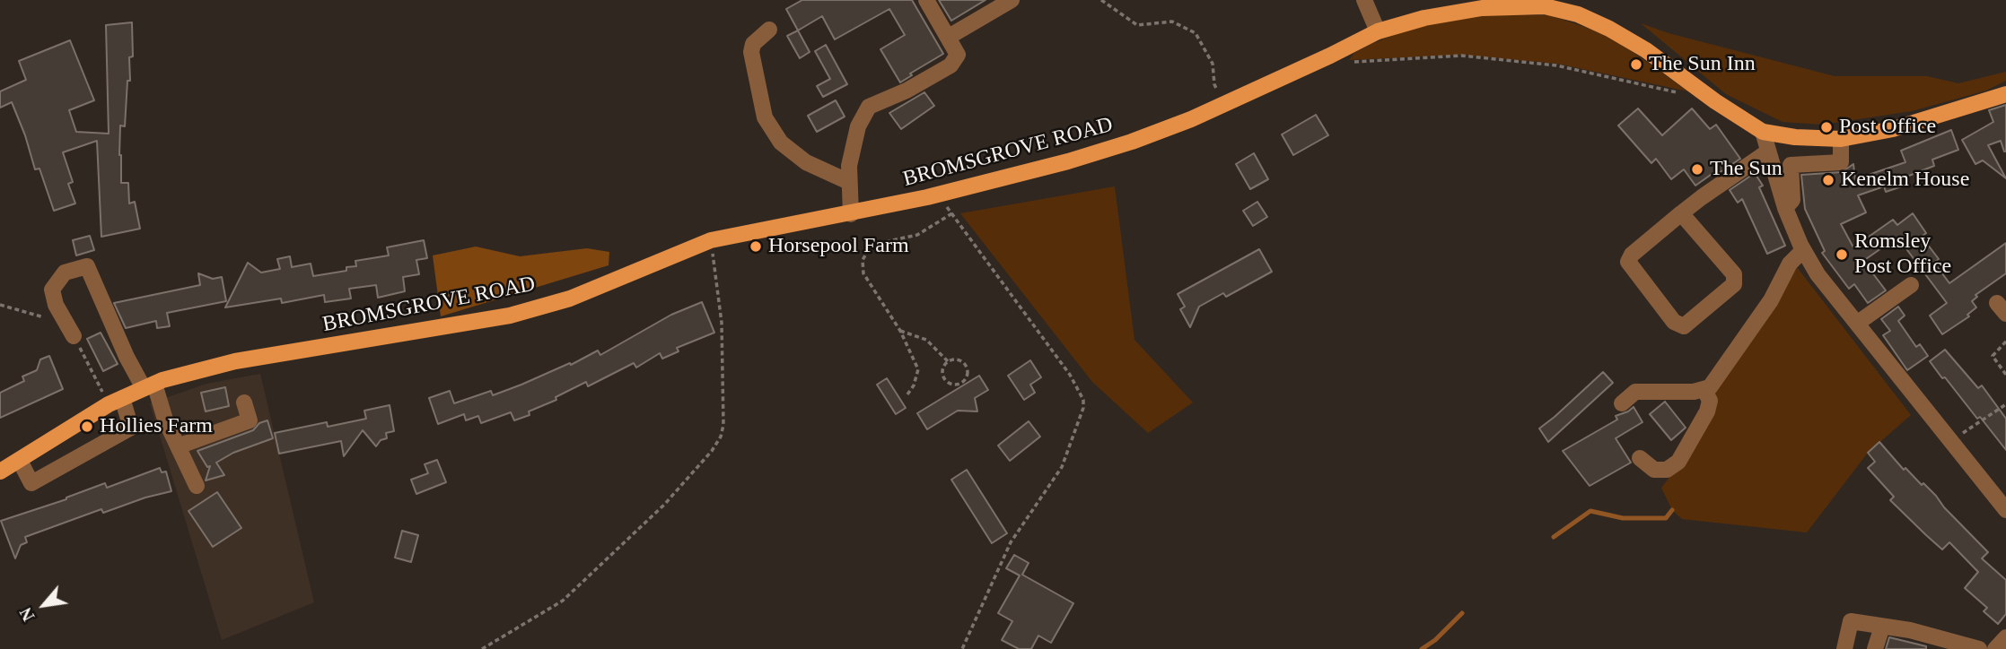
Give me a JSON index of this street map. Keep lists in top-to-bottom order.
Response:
{
  "streets": {
    "main road": ["BROMSGROVE ROAD"]
  },
  "places": [
    "The Sun Inn",
    "Post Office",
    "The Sun",
    "Kenelm House",
    "Horsepool Farm",
    "Romsley Post Office",
    "Hollies Farm"
  ],
  "north": "bottom left"
}
